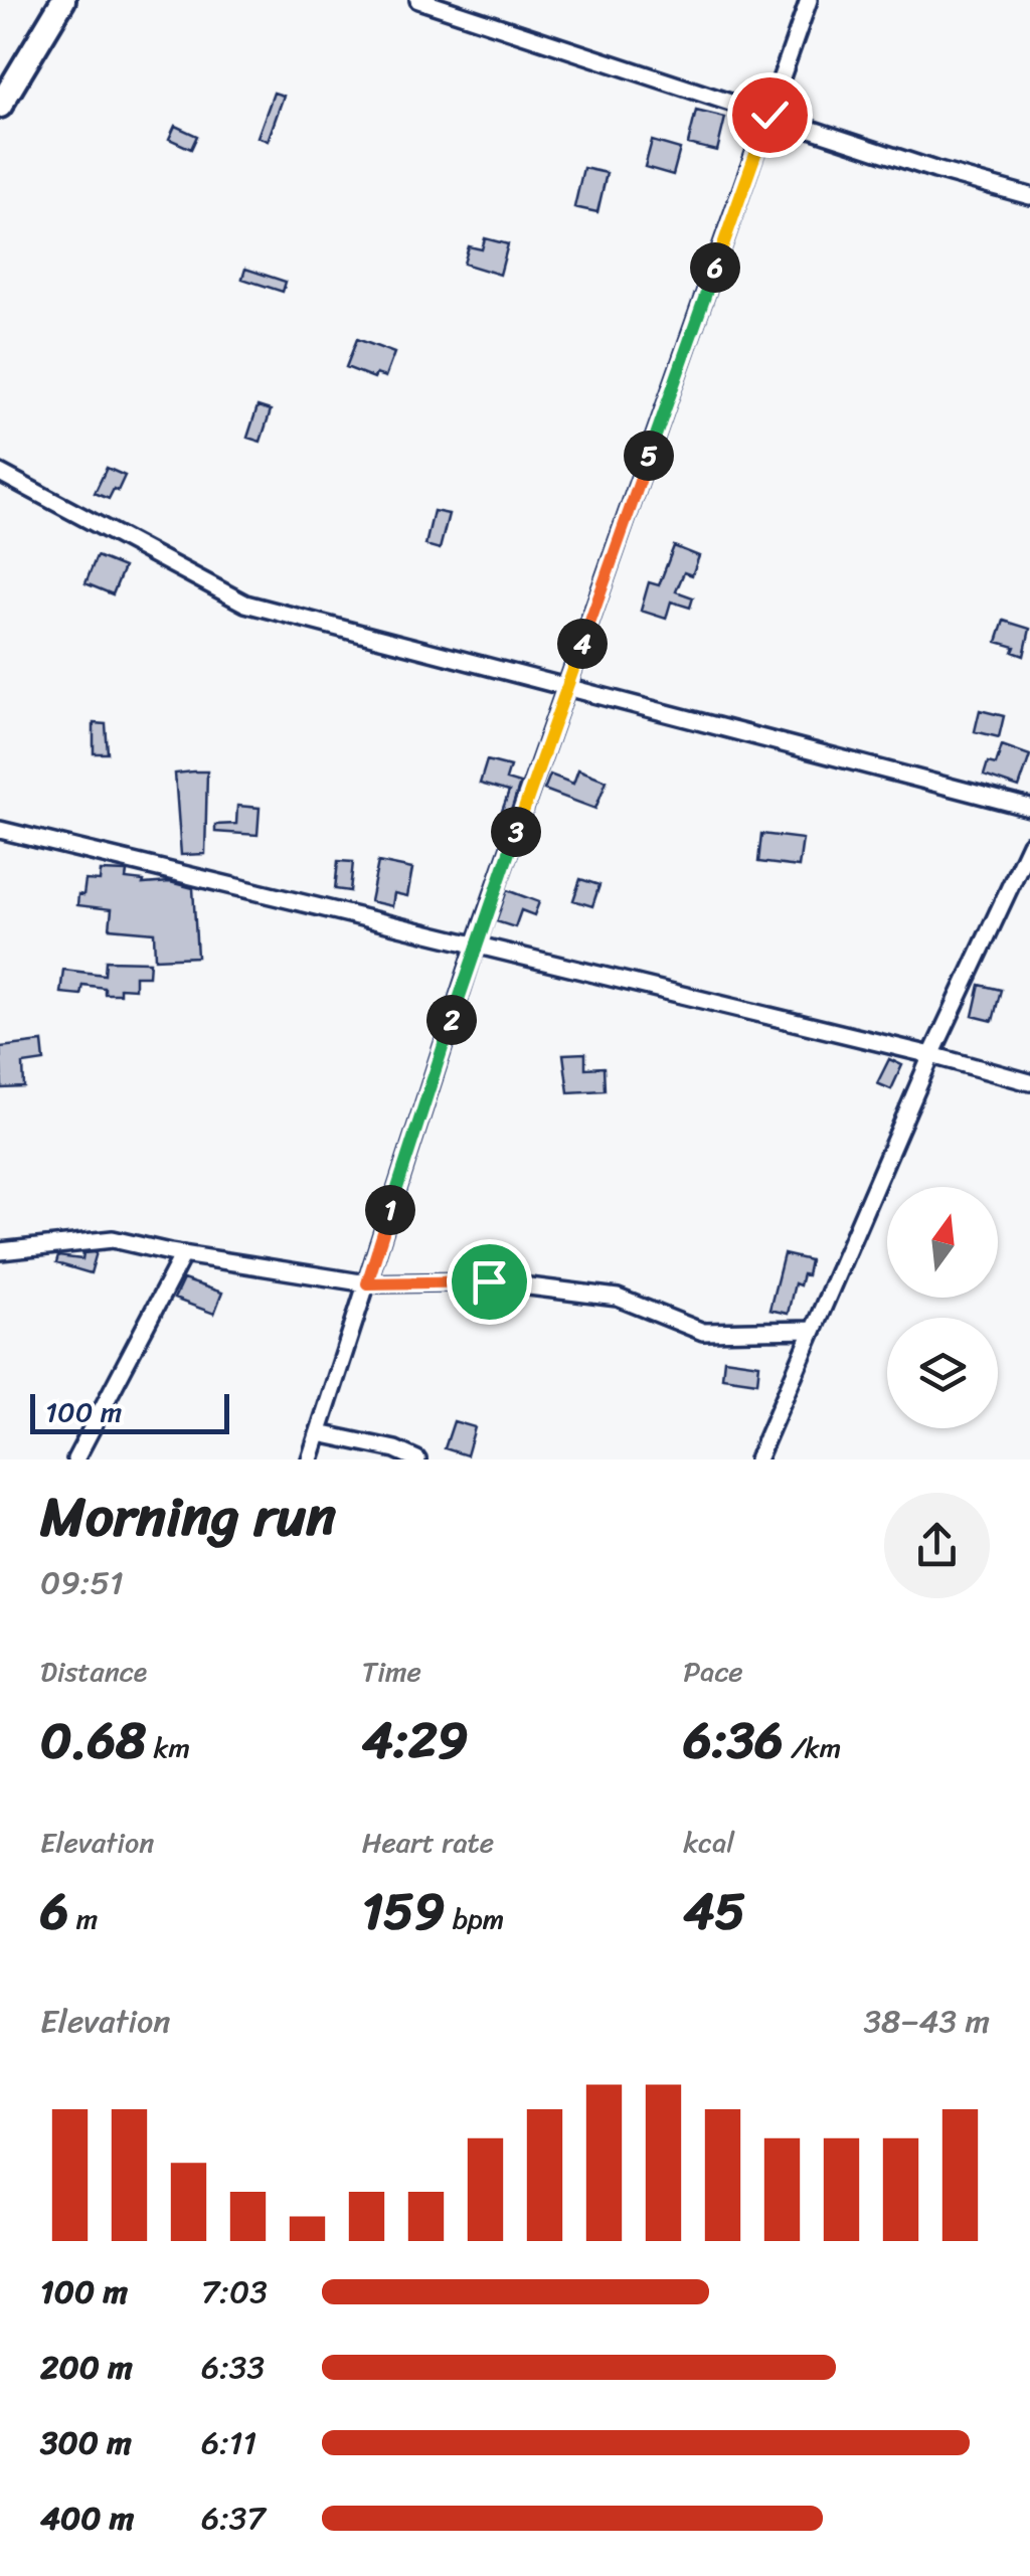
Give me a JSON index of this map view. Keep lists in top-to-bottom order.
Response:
{
  "scale_bar": "100 m",
  "north": "top",
  "page": {
    "pins": [
      "6",
      "5",
      "4",
      "3",
      "2",
      "1"
    ],
    "scale": "100 m",
    "heading": ["Morning run", "09:51"],
    "stats": [
      ["Distance", "0.68 km"],
      ["Time", "4:29"],
      ["Pace", "6:36 /km"],
      ["Elevation", "6 m"],
      ["Heart rate", "159 bpm"],
      ["kcal", "45"]
    ],
    "chart": ["Elevation", "38–43 m"],
    "list": [
      {
        "name": "100 m",
        "note": "7:03"
      },
      {
        "name": "200 m",
        "note": "6:33"
      },
      {
        "name": "300 m",
        "note": "6:11"
      },
      {
        "name": "400 m",
        "note": "6:37"
      }
    ]
  }
}
